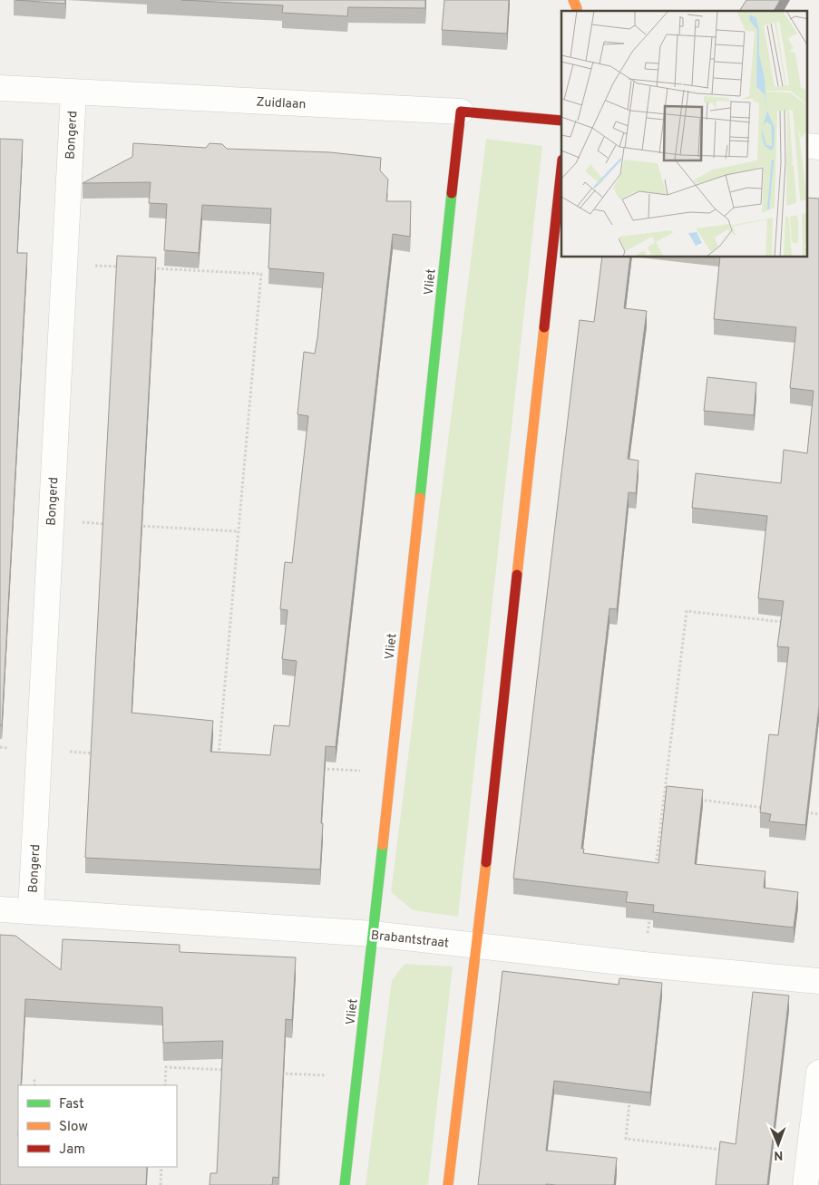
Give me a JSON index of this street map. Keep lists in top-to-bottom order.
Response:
{
  "streets": {
    "street": [
      "Zuidlaan",
      "Bongerd",
      "Vliet",
      "Brabantstraat"
    ]
  },
  "crossings": [
    ["Zuidlaan", "Bongerd"],
    ["Zuidlaan", "Vliet"],
    ["Bongerd", "Brabantstraat"],
    ["Vliet", "Brabantstraat"]
  ],
  "legend": ["Fast", "Slow", "Jam"],
  "north": "bottom"
}
